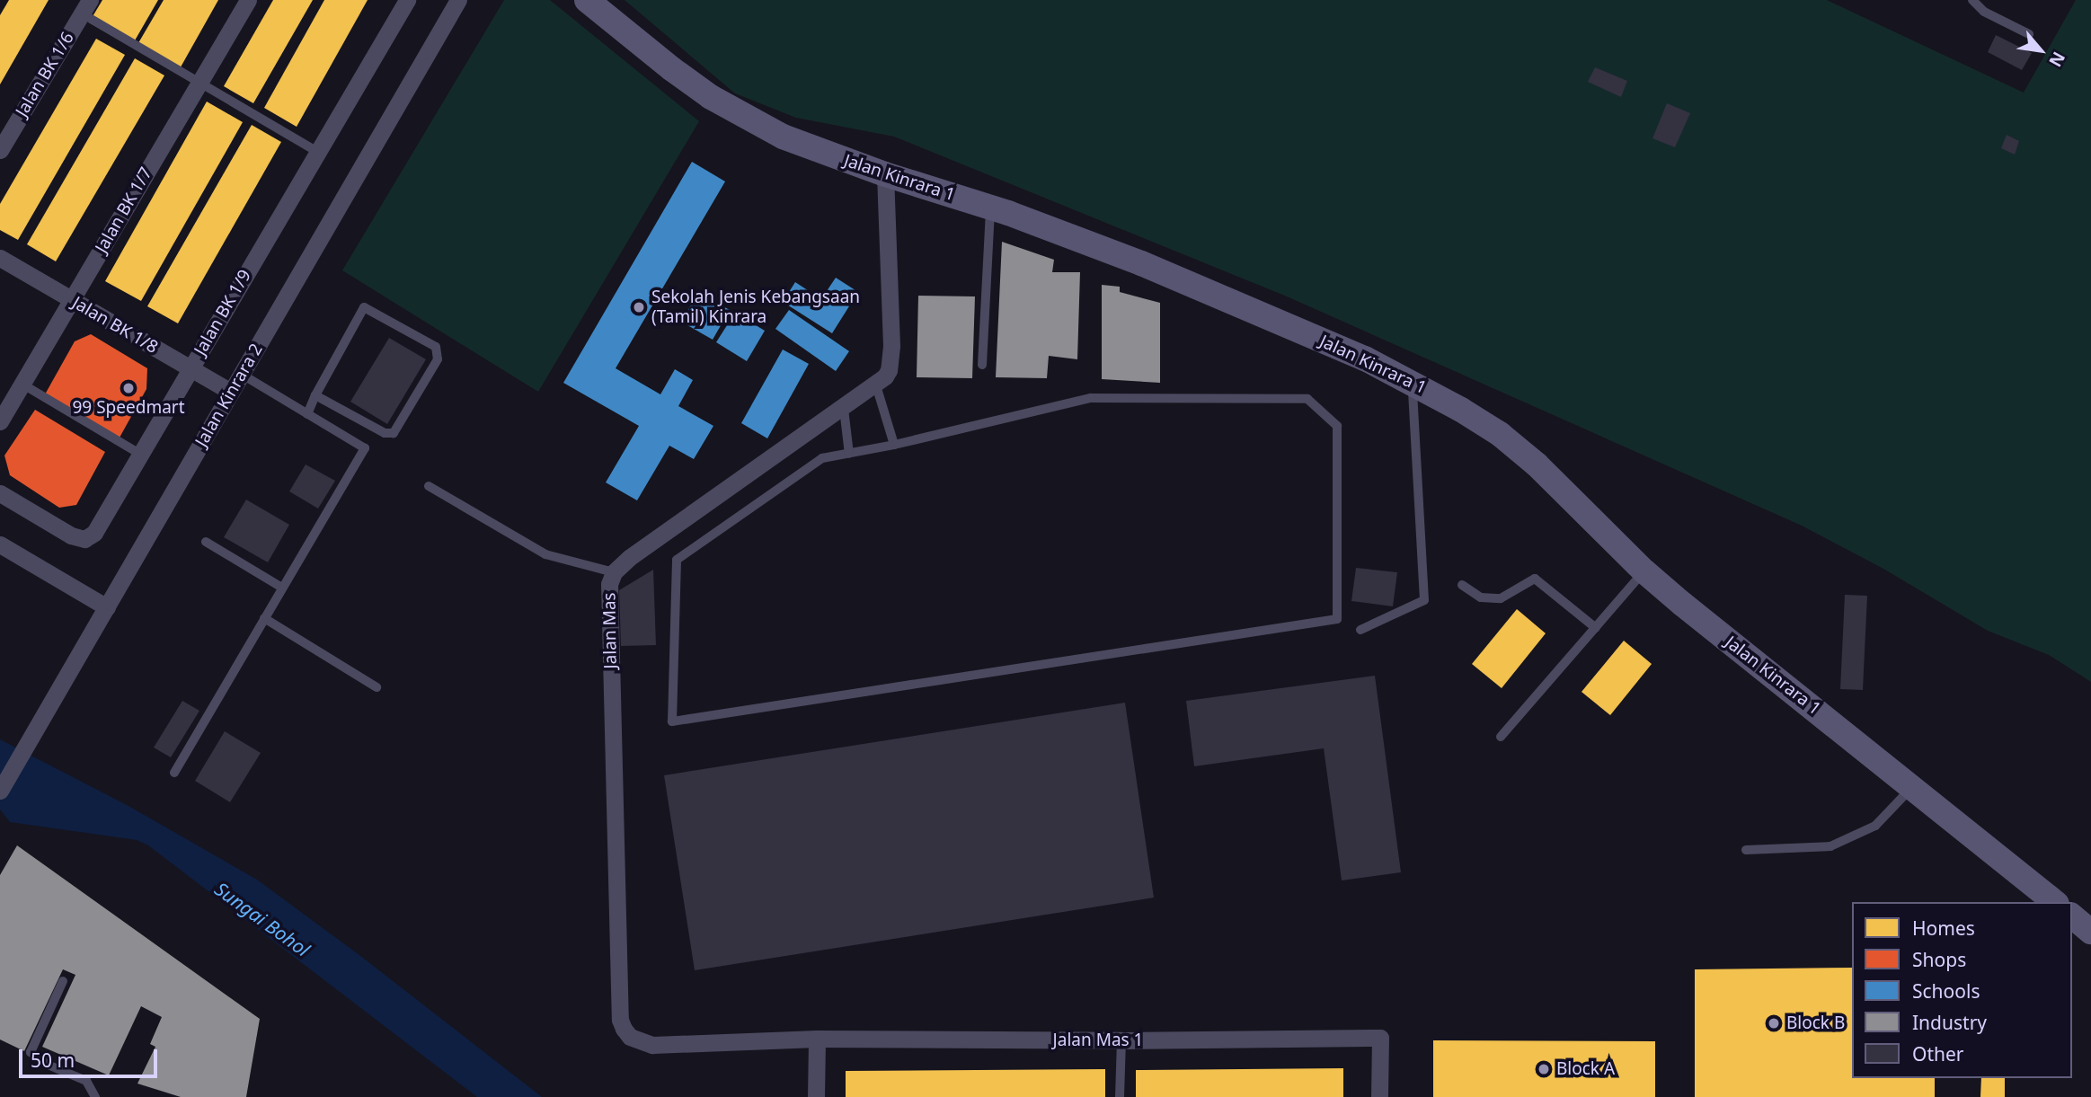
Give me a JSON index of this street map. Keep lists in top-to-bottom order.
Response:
{
  "streets": {
    "street": [
      "Jalan BK 1/6",
      "Jalan Kinrara 1",
      "Jalan BK 1/7",
      "Jalan BK 1/9",
      "Jalan BK 1/8",
      "Jalan Kinrara 2",
      "Jalan Mas",
      "Jalan Mas 1"
    ]
  },
  "crossings": [
    ["Jalan Kinrara 1", "Jalan Mas"],
    ["Jalan BK 1/7", "Jalan BK 1/8"],
    ["Jalan BK 1/9", "Jalan BK 1/8"],
    ["Jalan BK 1/8", "Jalan Kinrara 2"],
    ["Jalan Mas", "Jalan Mas 1"]
  ],
  "water": ["Sungai Bohol"],
  "places": [
    "Sekolah Jenis Kebangsaan (Tamil) Kinrara",
    "99 Speedmart",
    "Block B",
    "Block A"
  ],
  "legend": [
    "Homes",
    "Shops",
    "Schools",
    "Industry",
    "Other"
  ],
  "scale_bar": "50 m",
  "north": "bottom right"
}
